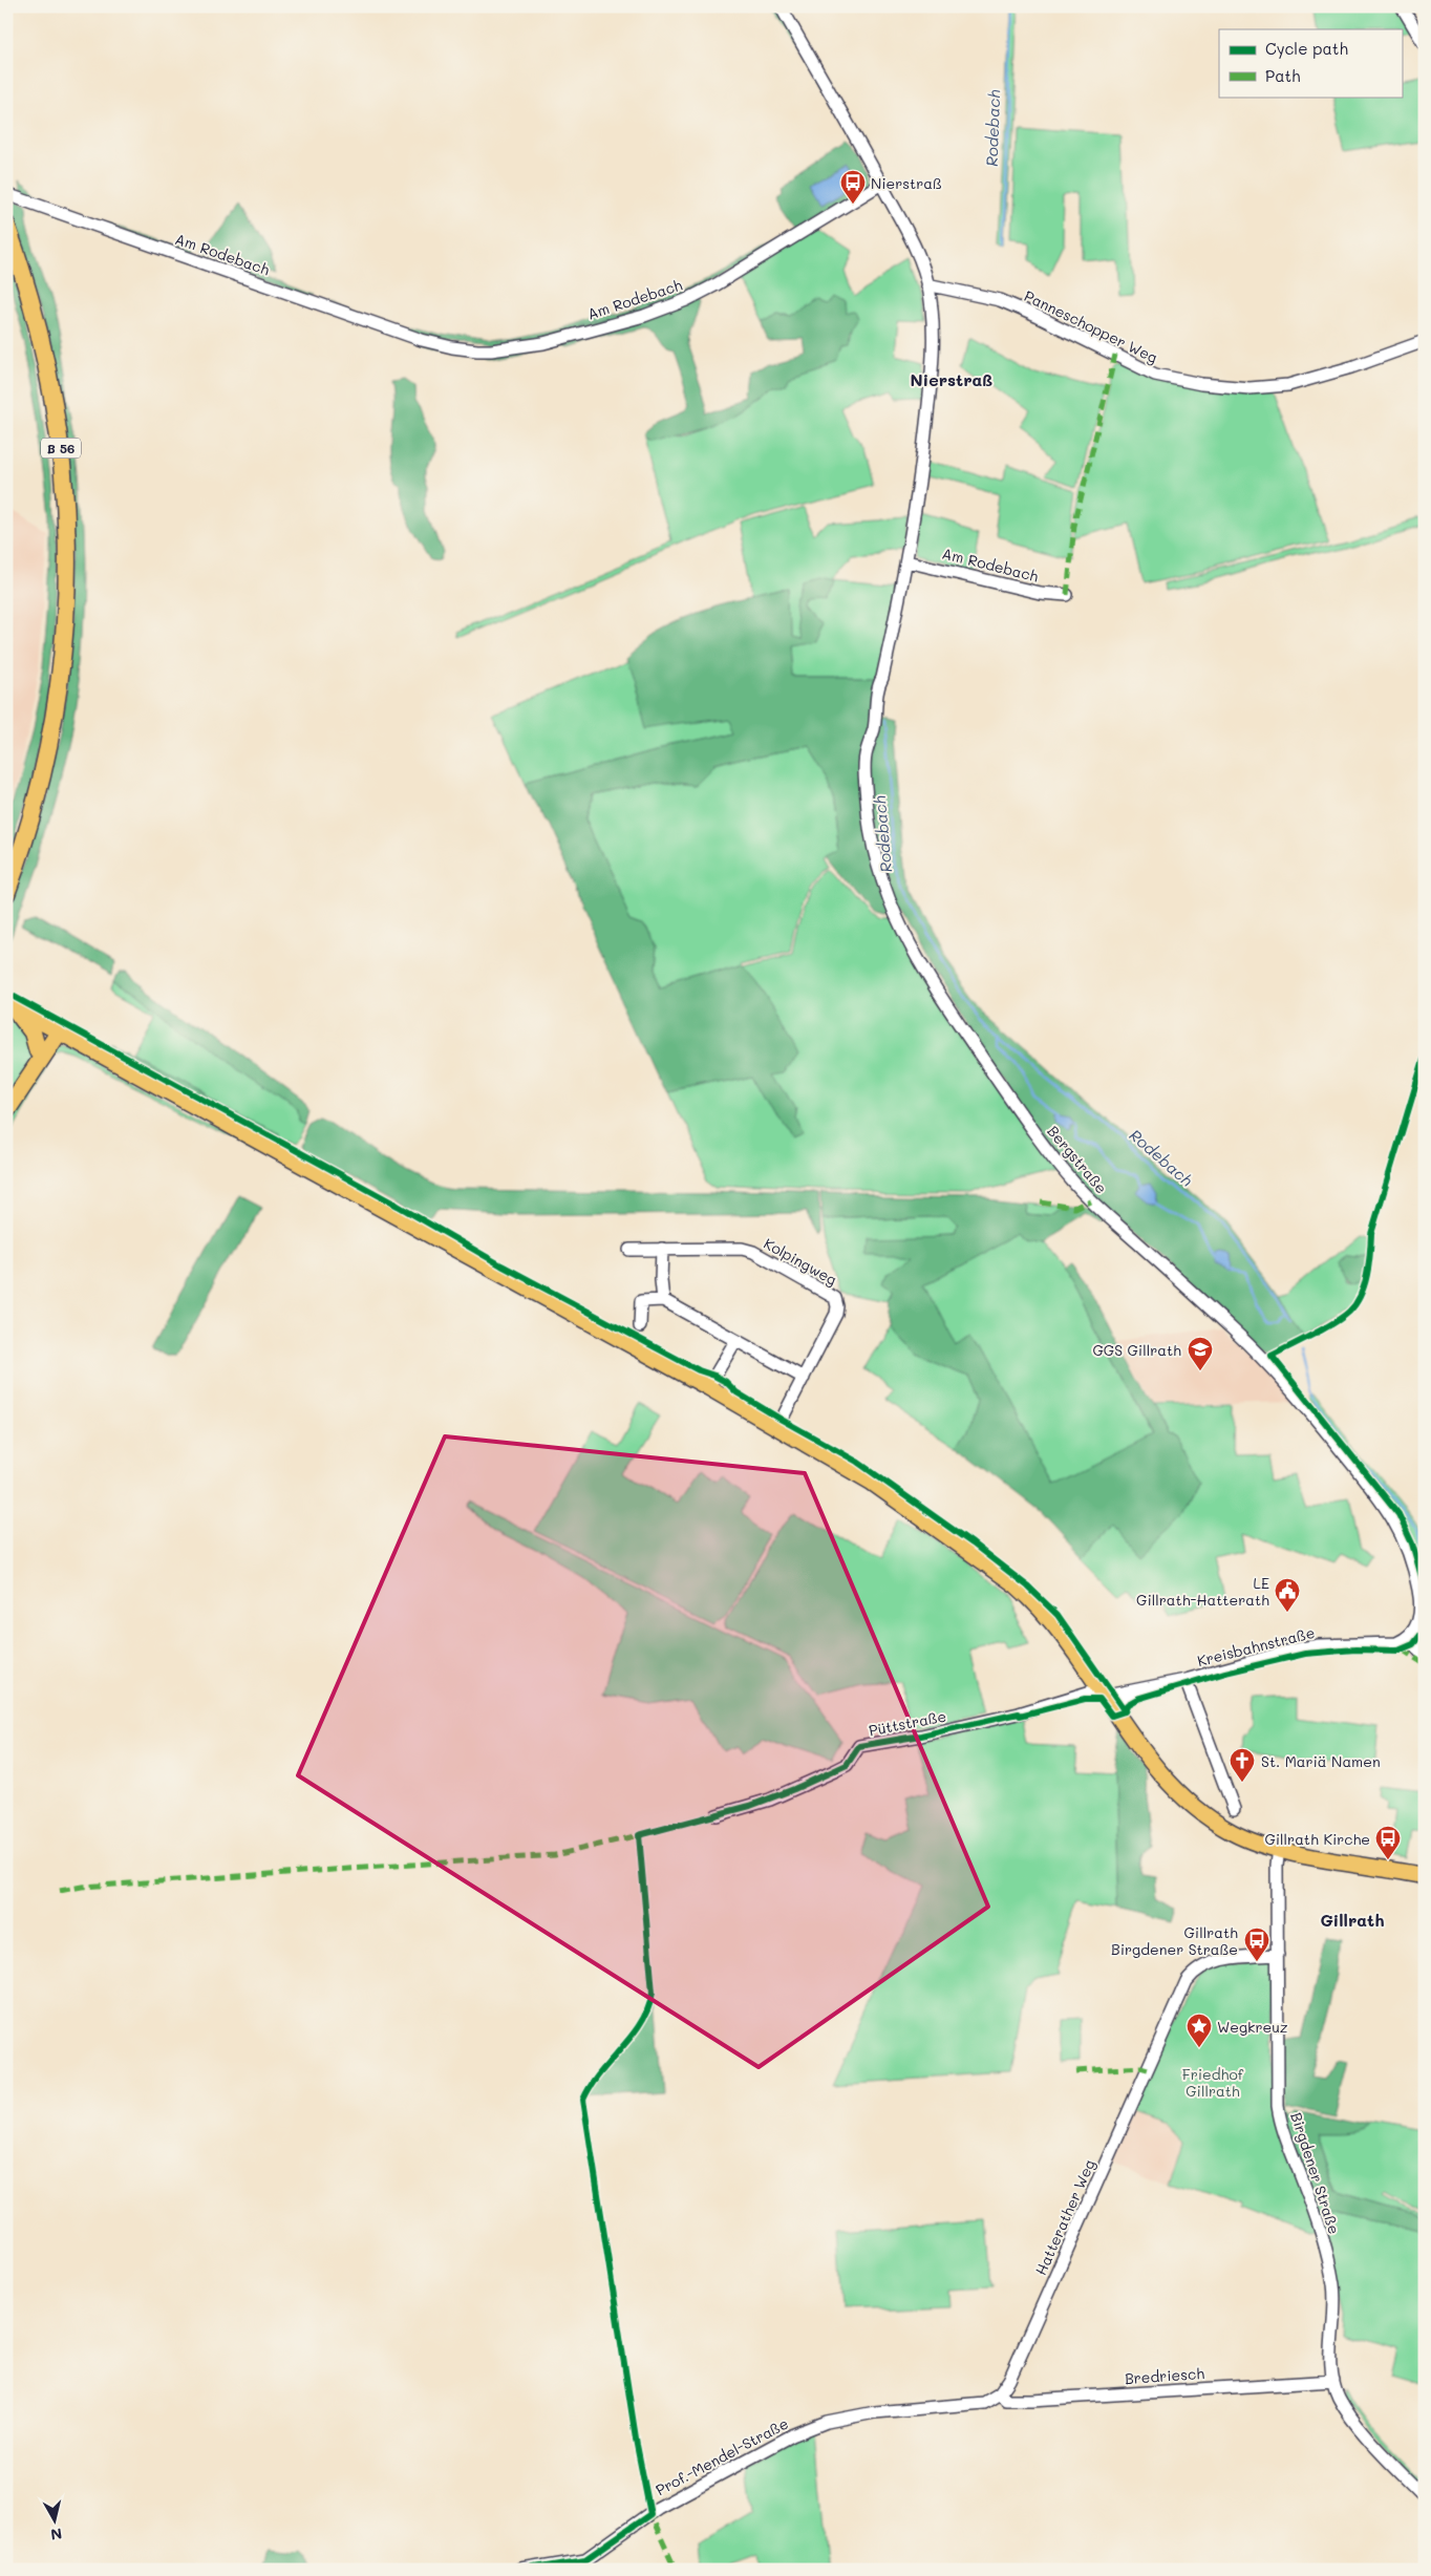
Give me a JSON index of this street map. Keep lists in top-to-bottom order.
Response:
{
  "streets": {
    "highway": ["B 56"],
    "street": [
      "Am Rodebach",
      "Panneschopper Weg",
      "Bergstraße",
      "Kolpingweg",
      "Kreisbahnstraße",
      "Püttstraße",
      "Birgdener Straße",
      "Hatterather Weg",
      "Bredriesch",
      "Prof.-Mendel-Straße"
    ]
  },
  "crossings": [
    ["Am Rodebach", "Bergstraße"],
    ["Bergstraße", "Kreisbahnstraße"],
    ["Kreisbahnstraße", "Püttstraße"],
    ["Birgdener Straße", "Hatterather Weg"],
    ["Birgdener Straße", "Bredriesch"],
    ["Hatterather Weg", "Bredriesch"],
    ["Hatterather Weg", "Prof.-Mendel-Straße"],
    ["Bredriesch", "Prof.-Mendel-Straße"]
  ],
  "districts": ["Nierstraß", "Gillrath"],
  "water": ["Rodebach"],
  "parks": ["Friedhof Gillrath"],
  "places": {
    "bus stop": ["Nierstraß", "Gillrath Kirche", "Gillrath Birgdener Straße"],
    "school or university": ["GGS Gillrath"],
    "public building": ["LE Gillrath-Hatterath"],
    "church": ["St. Mariä Namen"],
    "place": ["Wegkreuz"]
  },
  "legend": ["Cycle path", "Path"],
  "north": "bottom"
}
